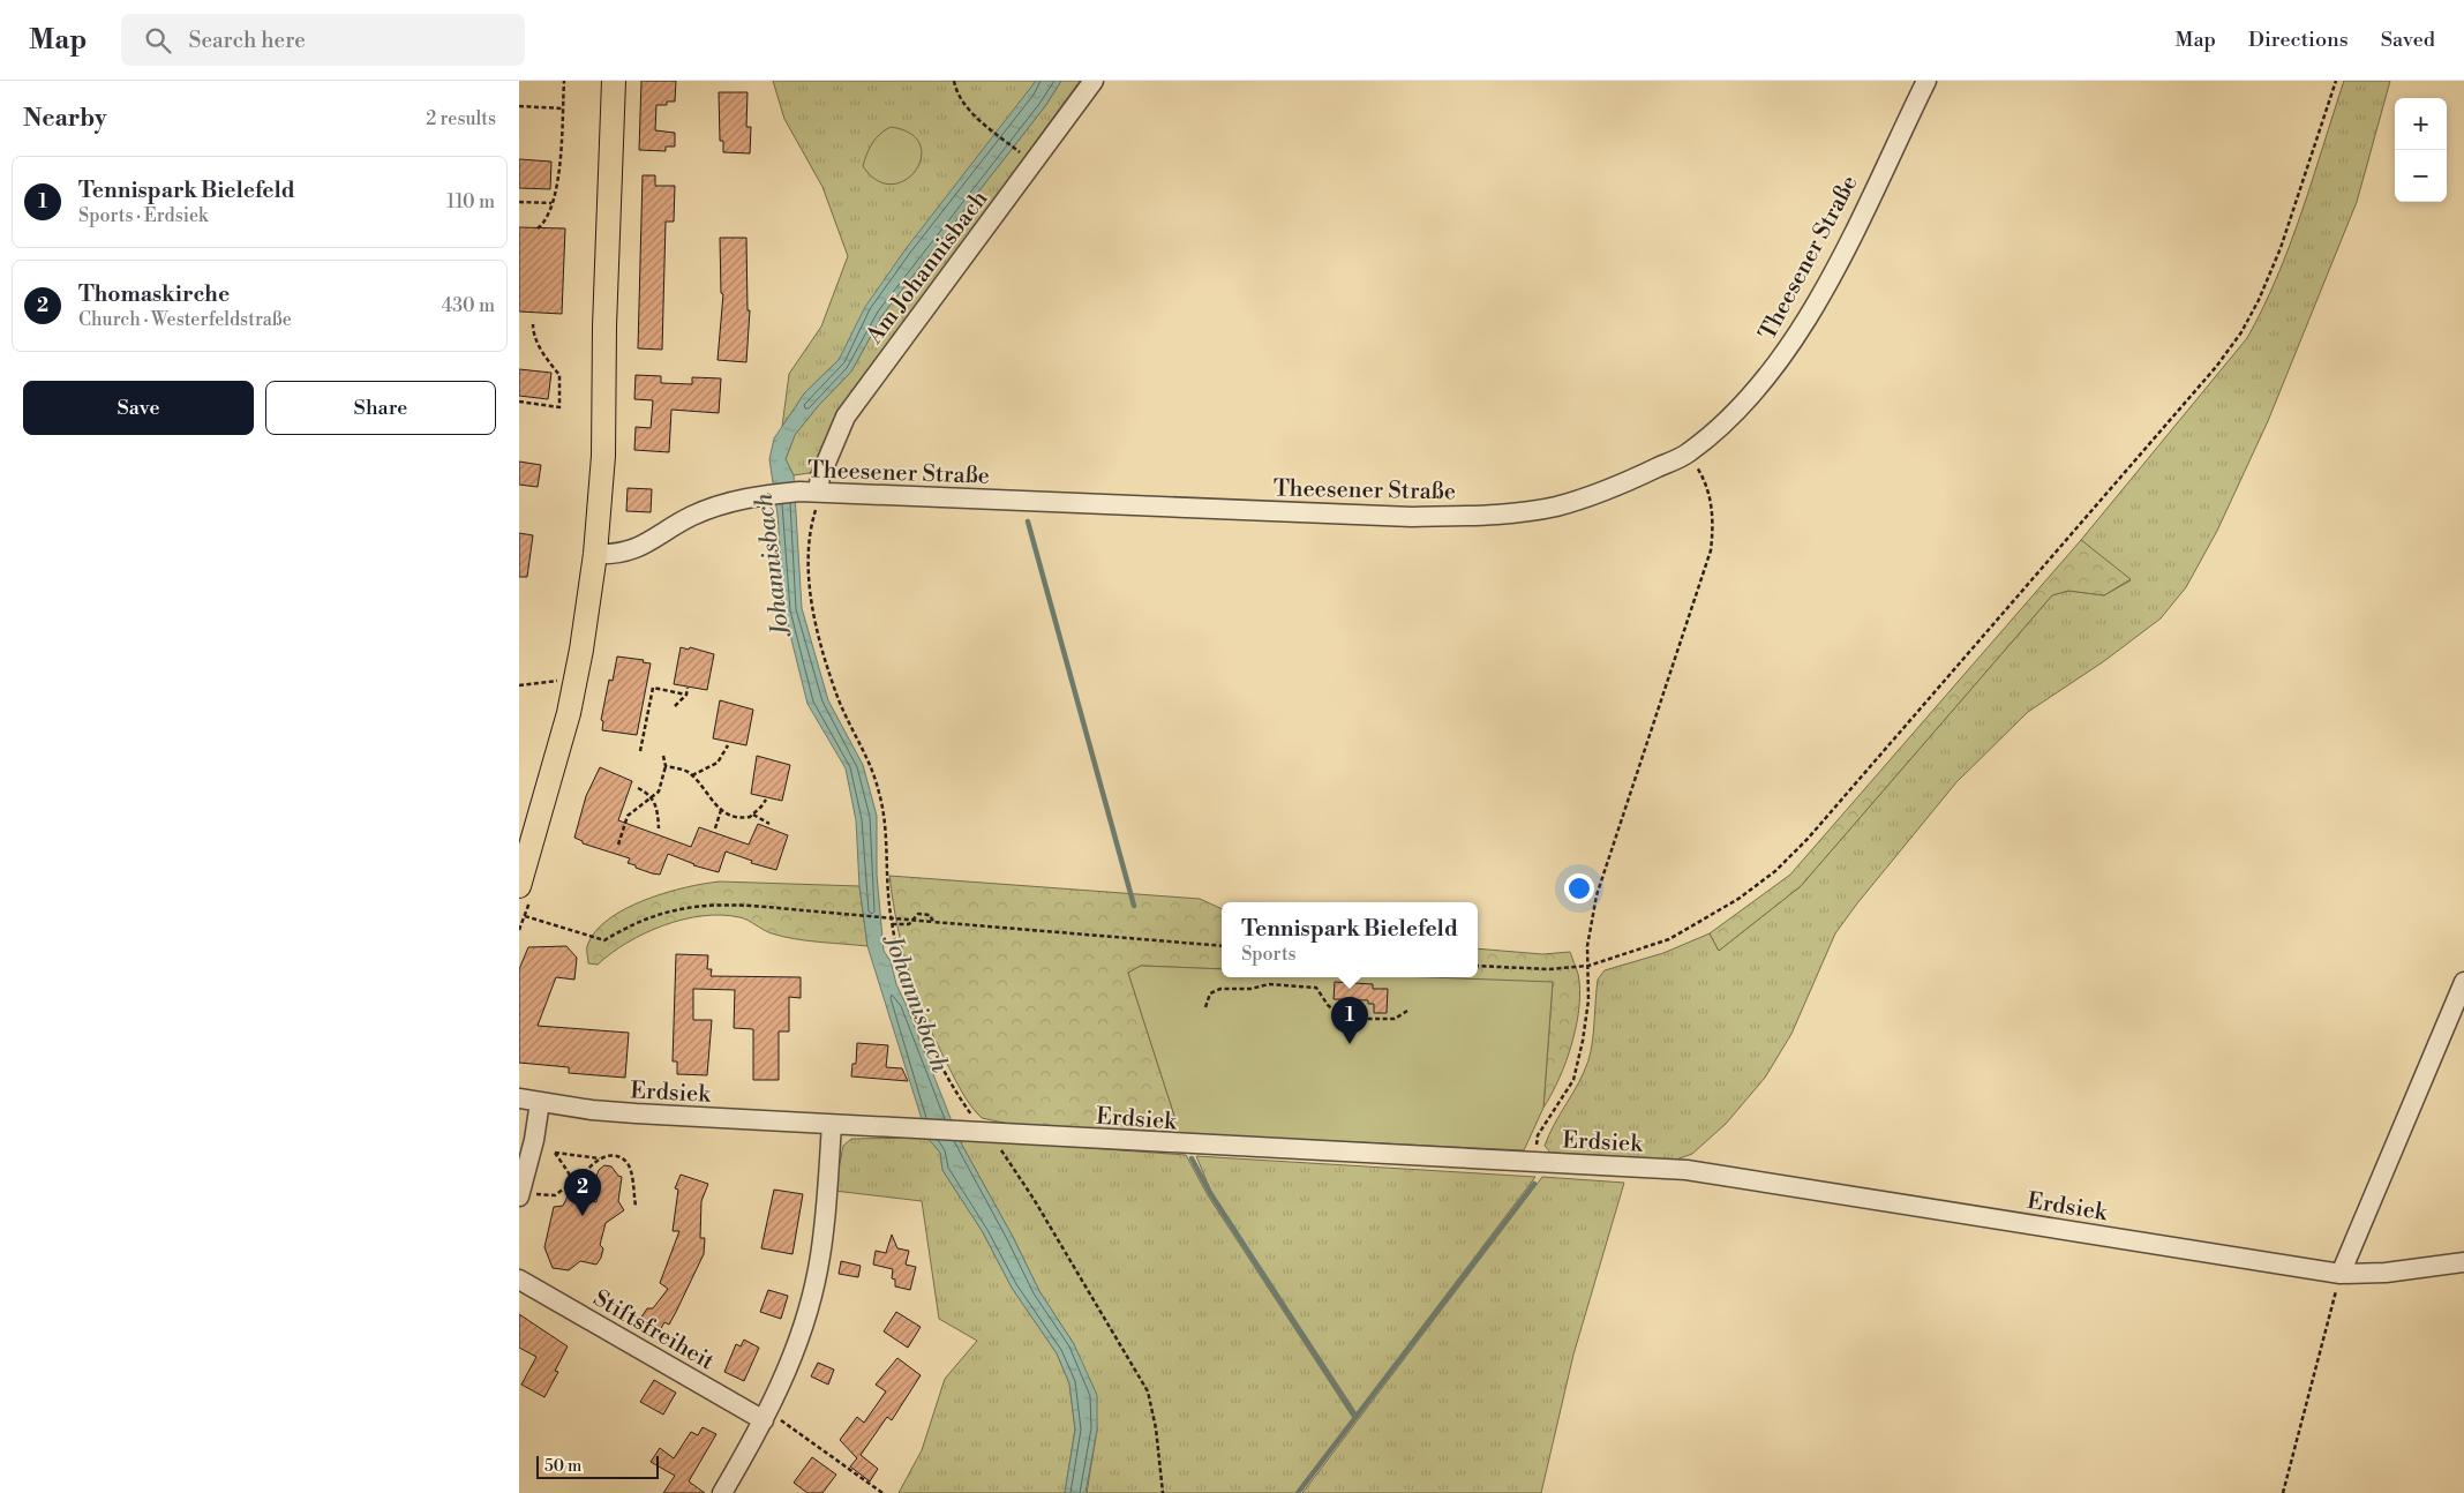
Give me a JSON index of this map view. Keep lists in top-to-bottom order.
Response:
{
  "streets": {
    "street": [
      "Theesener Straße",
      "Am Johannisbach",
      "Erdsiek",
      "Stiftsfreiheit"
    ]
  },
  "crossings": [
    ["Theesener Straße", "Am Johannisbach"]
  ],
  "water": ["Johannisbach"],
  "scale_bar": "50 m",
  "page": {
    "header": "Map",
    "search": "Search here",
    "nav": ["Map", "Directions", "Saved"],
    "heading": ["Nearby", "2 results"],
    "map_buttons": ["+", "−"],
    "list": [
      {
        "mark": "1",
        "name": "Tennispark Bielefeld",
        "note": "Sports · Erdsiek",
        "value": "110 m"
      },
      {
        "mark": "2",
        "name": "Thomaskirche",
        "note": "Church · Westerfeldstraße",
        "value": "430 m"
      }
    ],
    "buttons": ["Save", "Share"],
    "popup": ["Tennispark Bielefeld", "Sports"],
    "pins": ["1", "2"],
    "scale": "50 m"
  }
}
